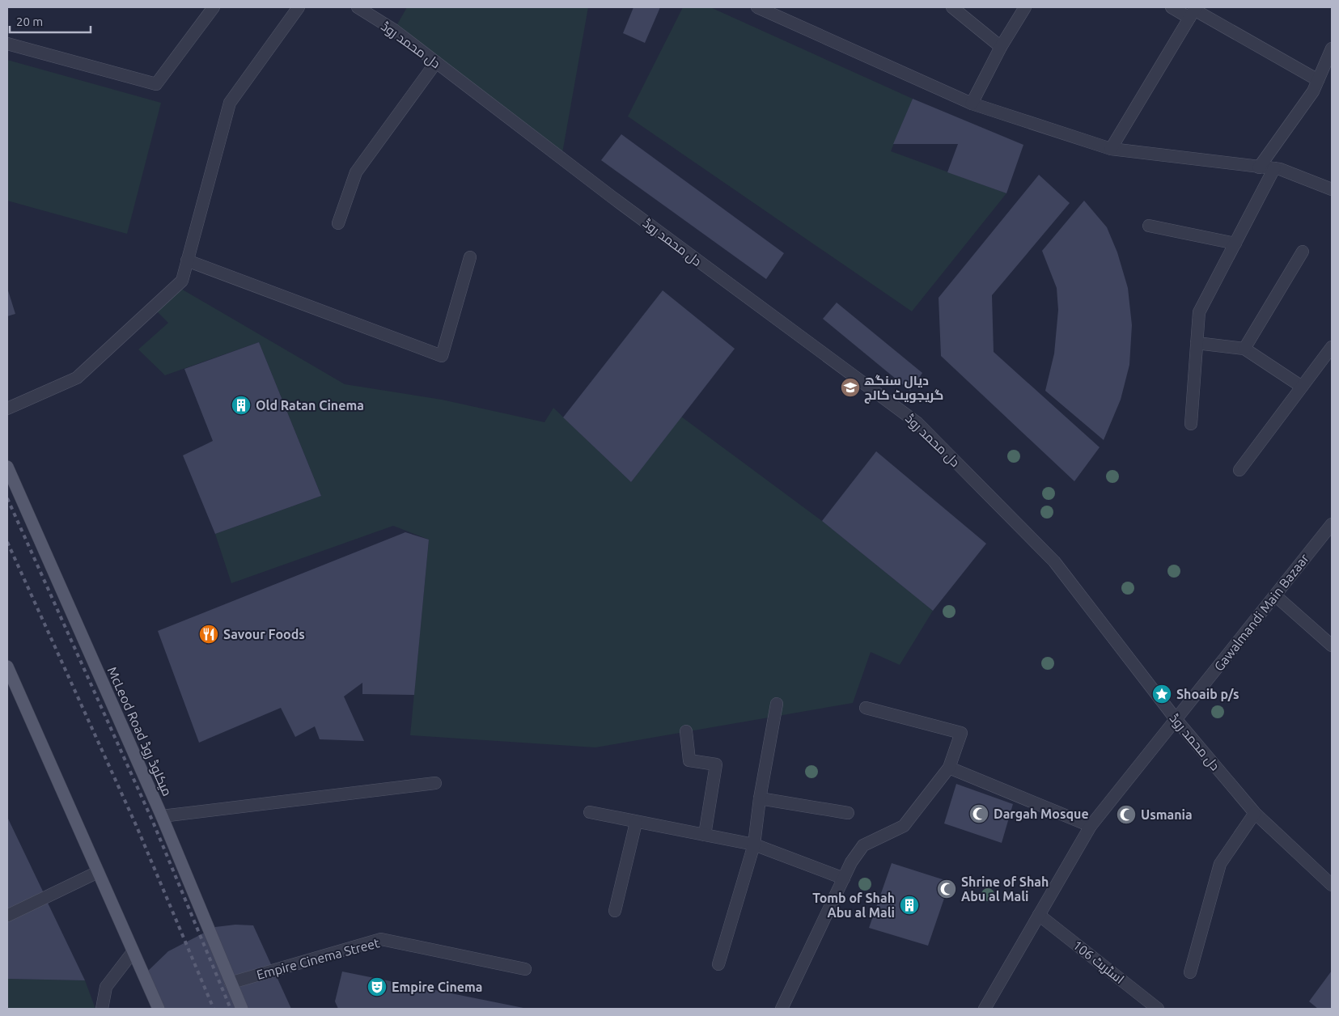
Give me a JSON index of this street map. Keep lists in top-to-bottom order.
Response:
{
  "streets": {
    "main road": ["McLeod Road میکلوڈ روڈ"],
    "street": [
      "دل محمد روڈ",
      "Gawalmandi Main Bazaar",
      "Empire Cinema Street",
      "اسٹریٹ 106"
    ]
  },
  "crossings": [
    ["دل محمد روڈ", "Gawalmandi Main Bazaar"],
    ["Gawalmandi Main Bazaar", "اسٹریٹ 106"],
    ["McLeod Road میکلوڈ روڈ", "Empire Cinema Street"]
  ],
  "places": {
    "school or university": ["دیال سنگھ گریجویٹ کالج"],
    "building": ["Old Ratan Cinema", "Tomb of Shah Abu al Mali"],
    "restaurant": ["Savour Foods"],
    "place": ["Shoaib p/s"],
    "mosque": ["Dargah Mosque", "Usmania", "Shrine of Shah Abu al Mali"],
    "theatre": ["Empire Cinema"]
  },
  "scale_bar": "20 m"
}
